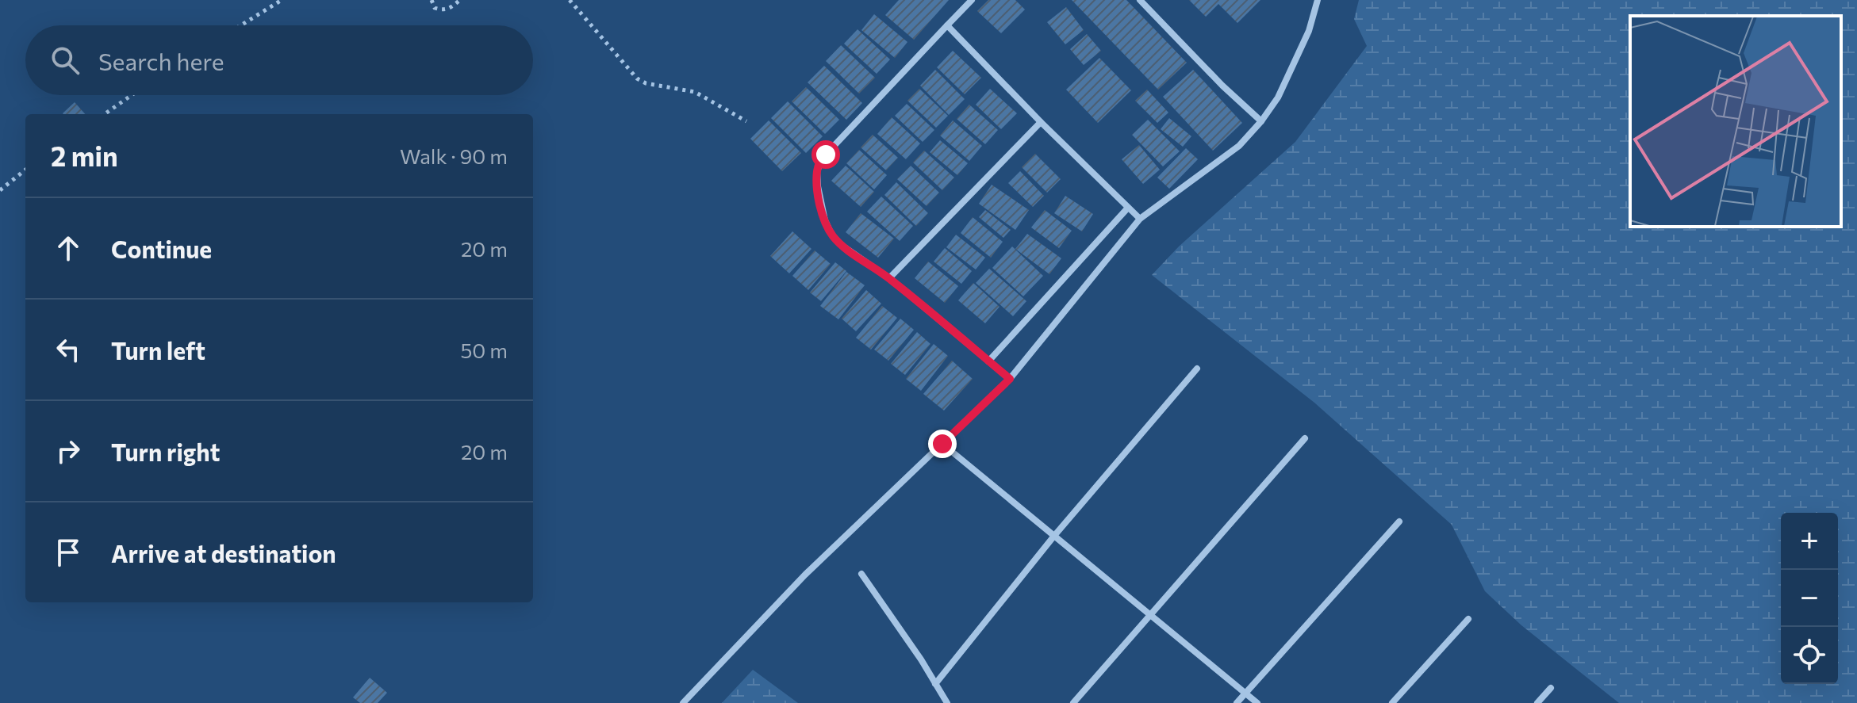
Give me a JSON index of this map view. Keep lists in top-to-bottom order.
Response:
{
  "page": {
    "search": "Search here",
    "heading": ["2 min", "Walk · 90 m"],
    "list": [
      ["Continue", "20 m"],
      ["Turn left", "50 m"],
      ["Turn right", "20 m"],
      "Arrive at destination"
    ],
    "map_buttons": ["+", "−"]
  }
}
